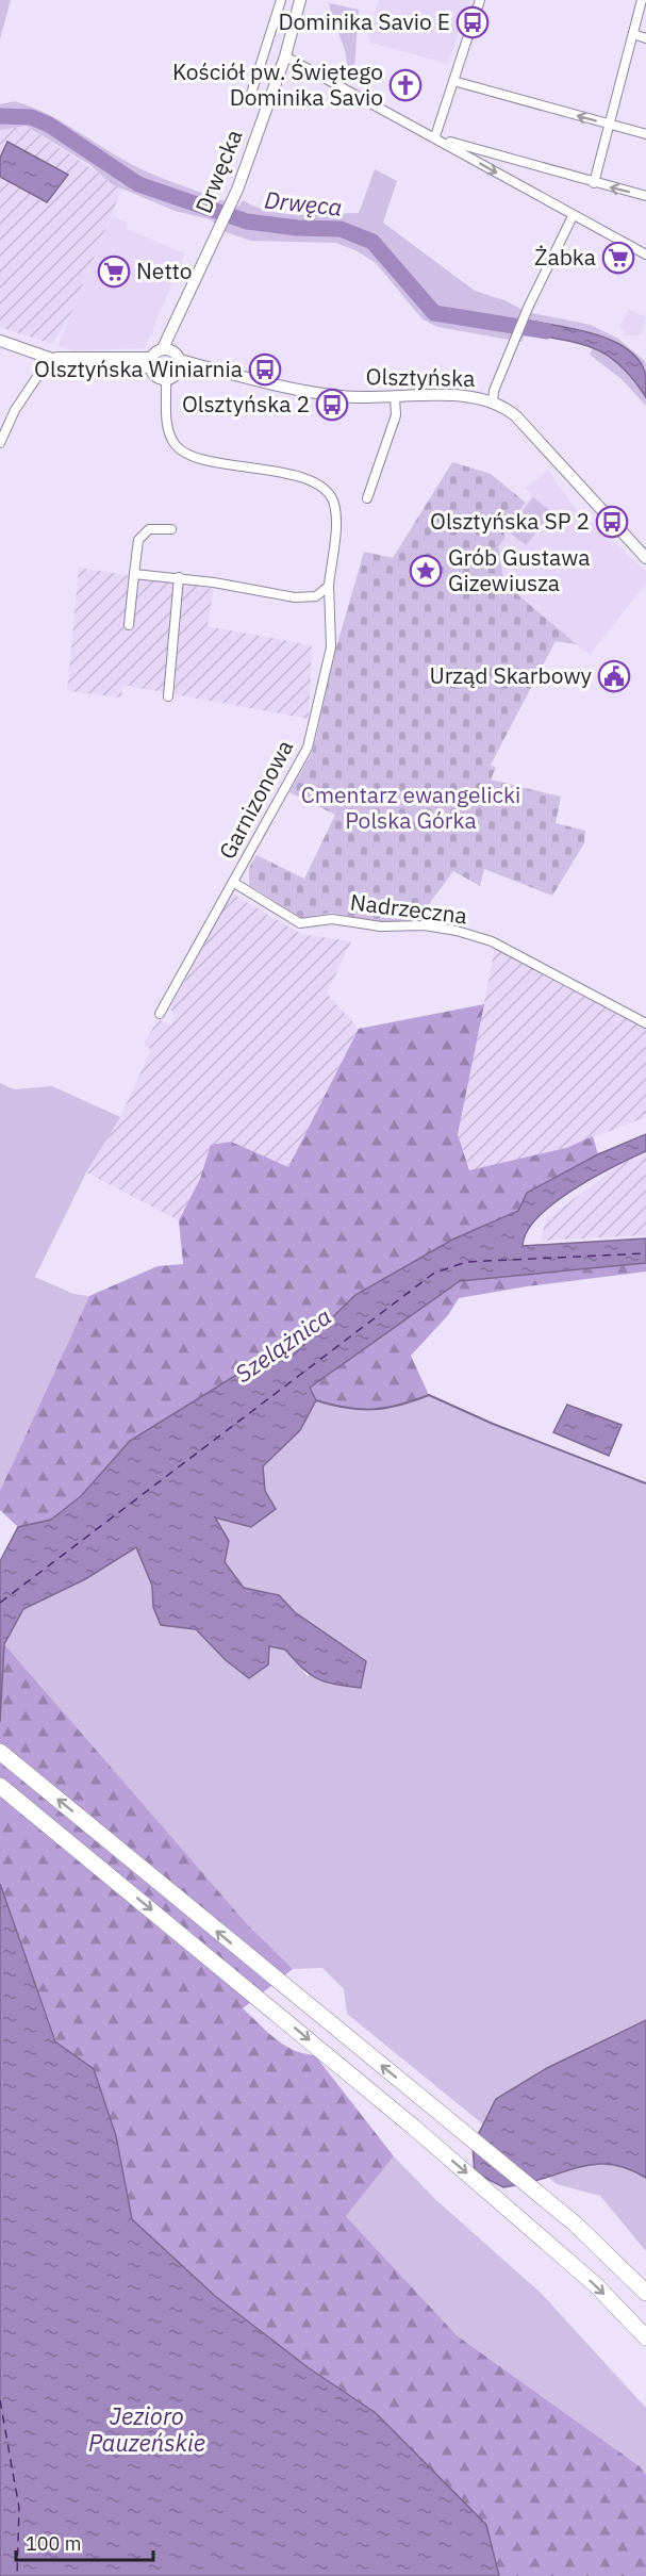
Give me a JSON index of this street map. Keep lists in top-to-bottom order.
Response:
{
  "streets": {
    "street": [
      "Drwęcka",
      "Olsztyńska",
      "Garnizonowa",
      "Nadrzeczna"
    ]
  },
  "crossings": [
    ["Garnizonowa", "Nadrzeczna"]
  ],
  "water": ["Drwęca", "Szelążnica", "Jezioro Pauzeńskie"],
  "parks": ["Cmentarz ewangelicki Polska Górka"],
  "places": {
    "bus stop": [
      "Dominika Savio E",
      "Olsztyńska Winiarnia",
      "Olsztyńska 2",
      "Olsztyńska SP 2"
    ],
    "church": ["Kościół pw. Świętego Dominika Savio"],
    "supermarket": ["Żabka", "Netto"],
    "place": ["Grób Gustawa Gizewiusza"],
    "public building": ["Urząd Skarbowy"]
  },
  "scale_bar": "100 m"
}
